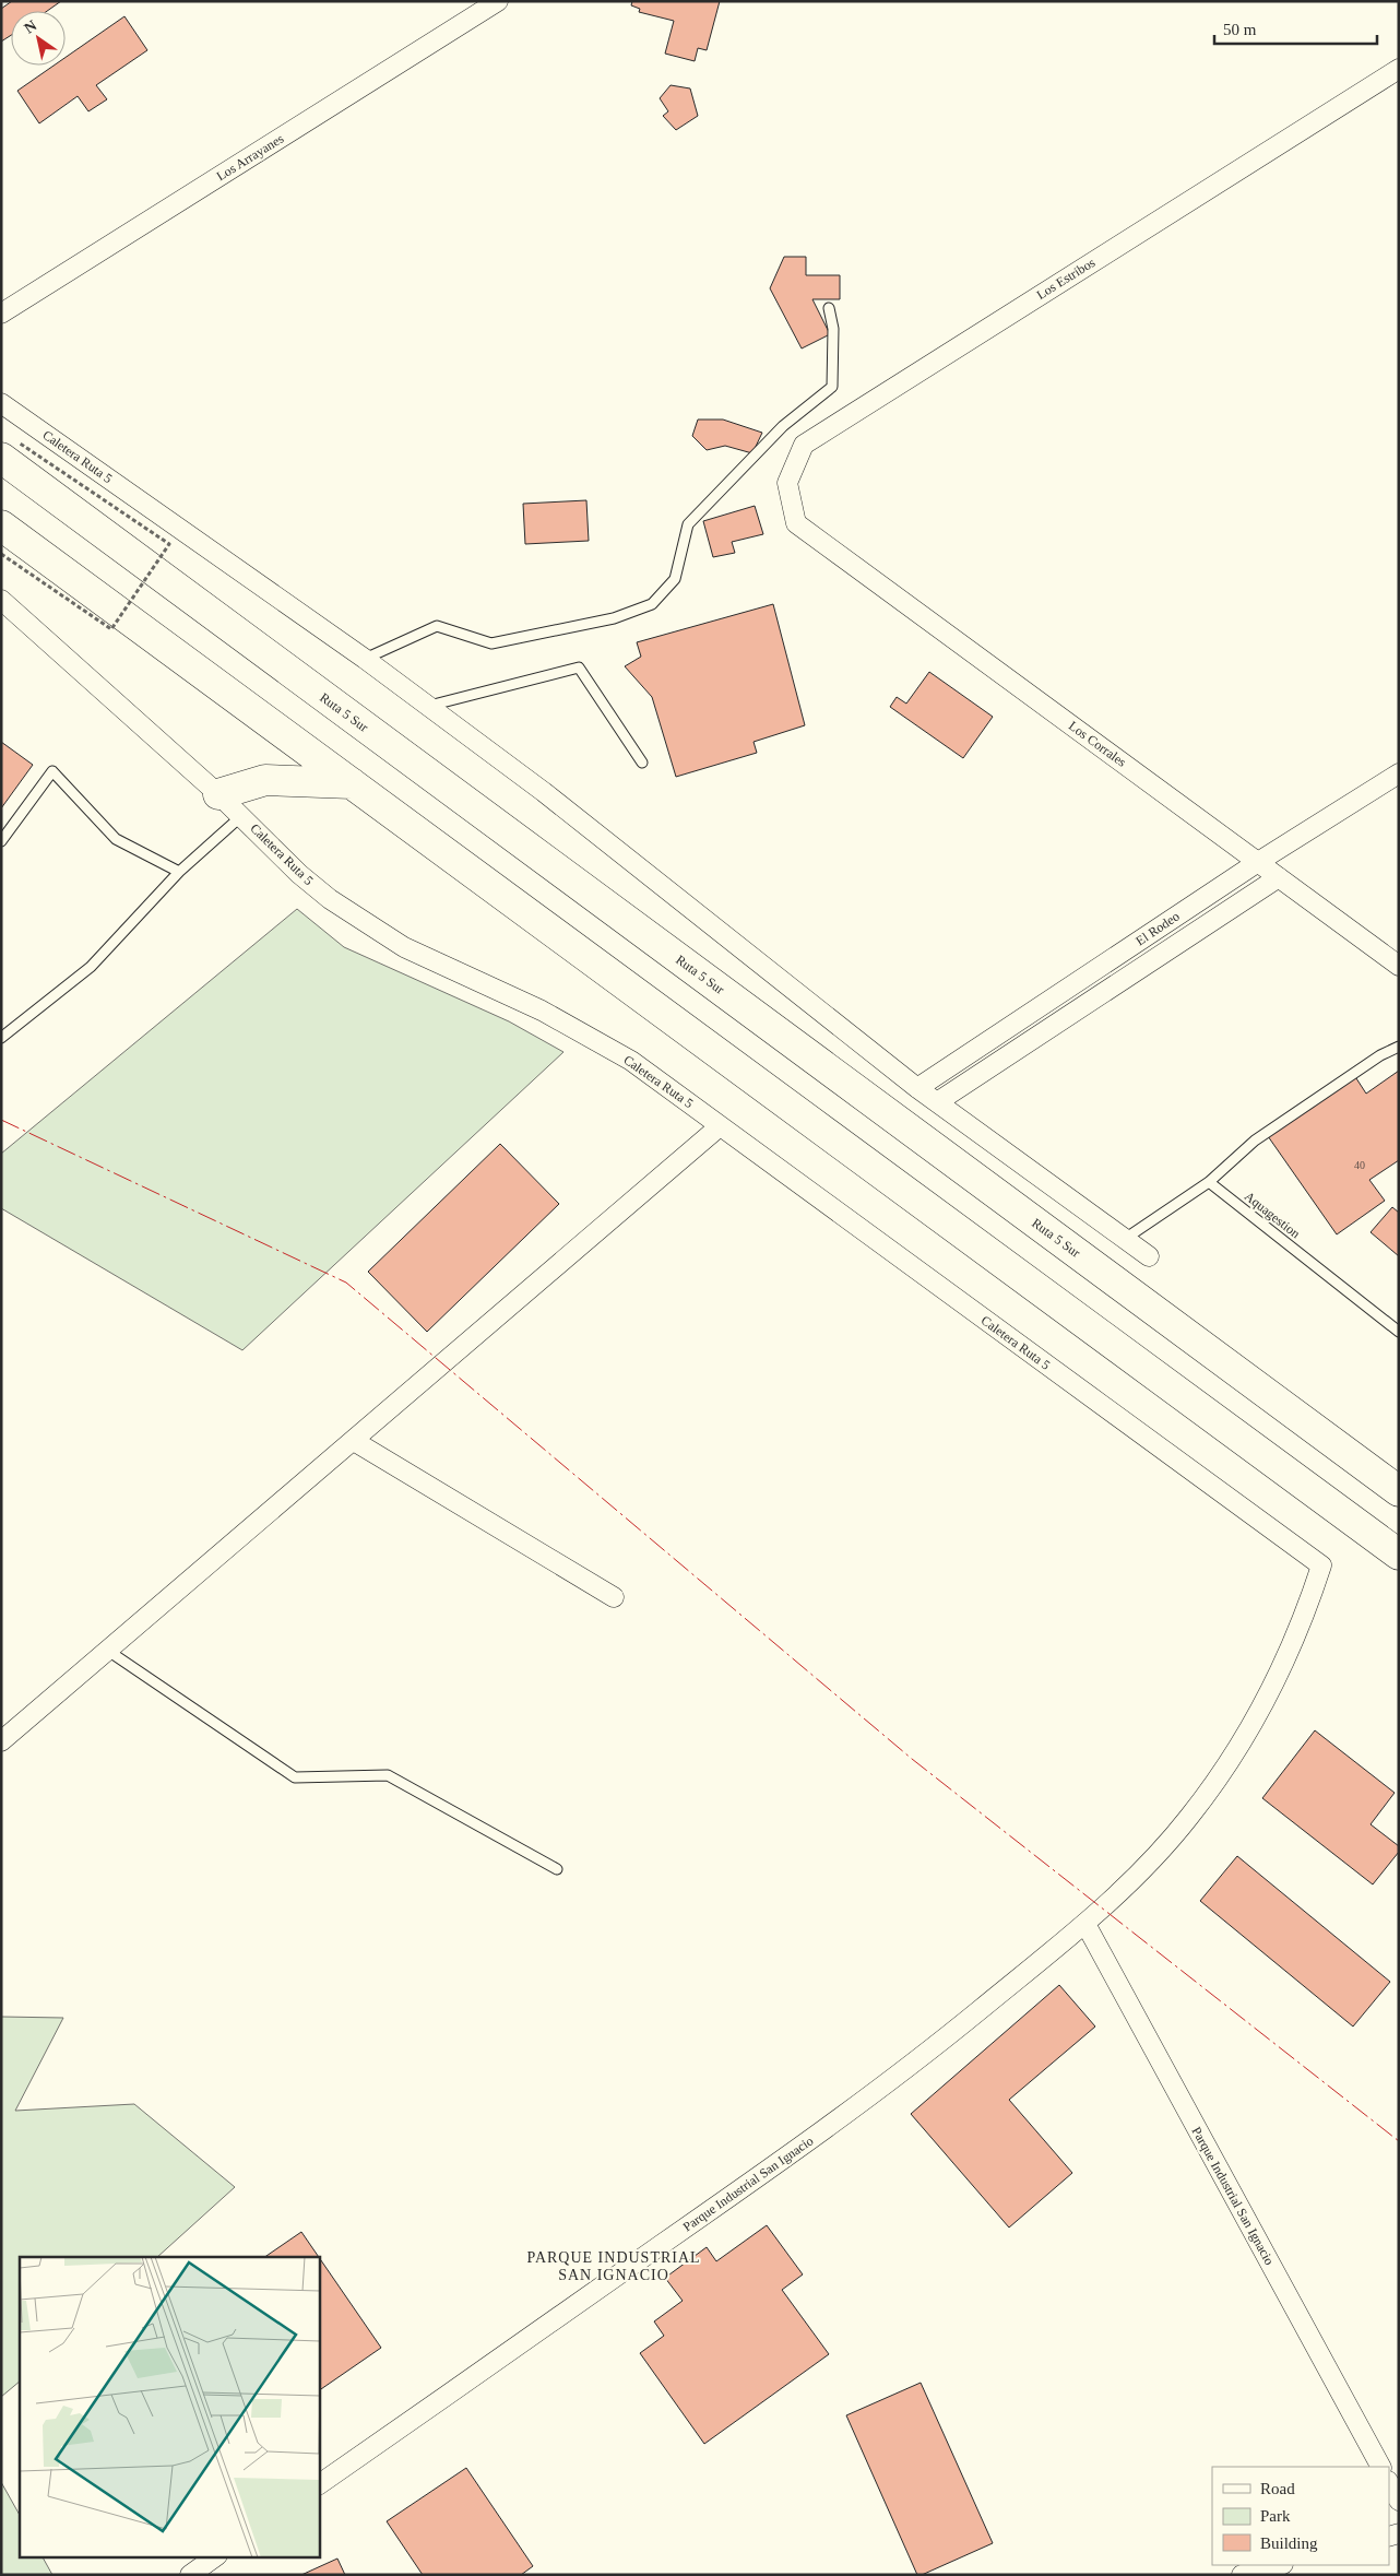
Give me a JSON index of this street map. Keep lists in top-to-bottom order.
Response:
{
  "streets": {
    "highway": ["Ruta 5 Sur"],
    "street": [
      "Los Arrayanes",
      "Los Estribos",
      "Caletera Ruta 5",
      "Los Corrales",
      "El Rodeo",
      "Parque Industrial San Ignacio"
    ],
    "lane": ["Aquagestion"]
  },
  "crossings": [
    ["Los Estribos", "Los Corrales"],
    ["Caletera Ruta 5", "El Rodeo"],
    ["Caletera Ruta 5", "Parque Industrial San Ignacio"],
    ["Los Corrales", "El Rodeo"]
  ],
  "districts": ["PARQUE INDUSTRIAL SAN IGNACIO"],
  "house_numbers": ["40"],
  "legend": ["Road", "Park", "Building"],
  "scale_bar": "50 m",
  "north": "top left"
}
